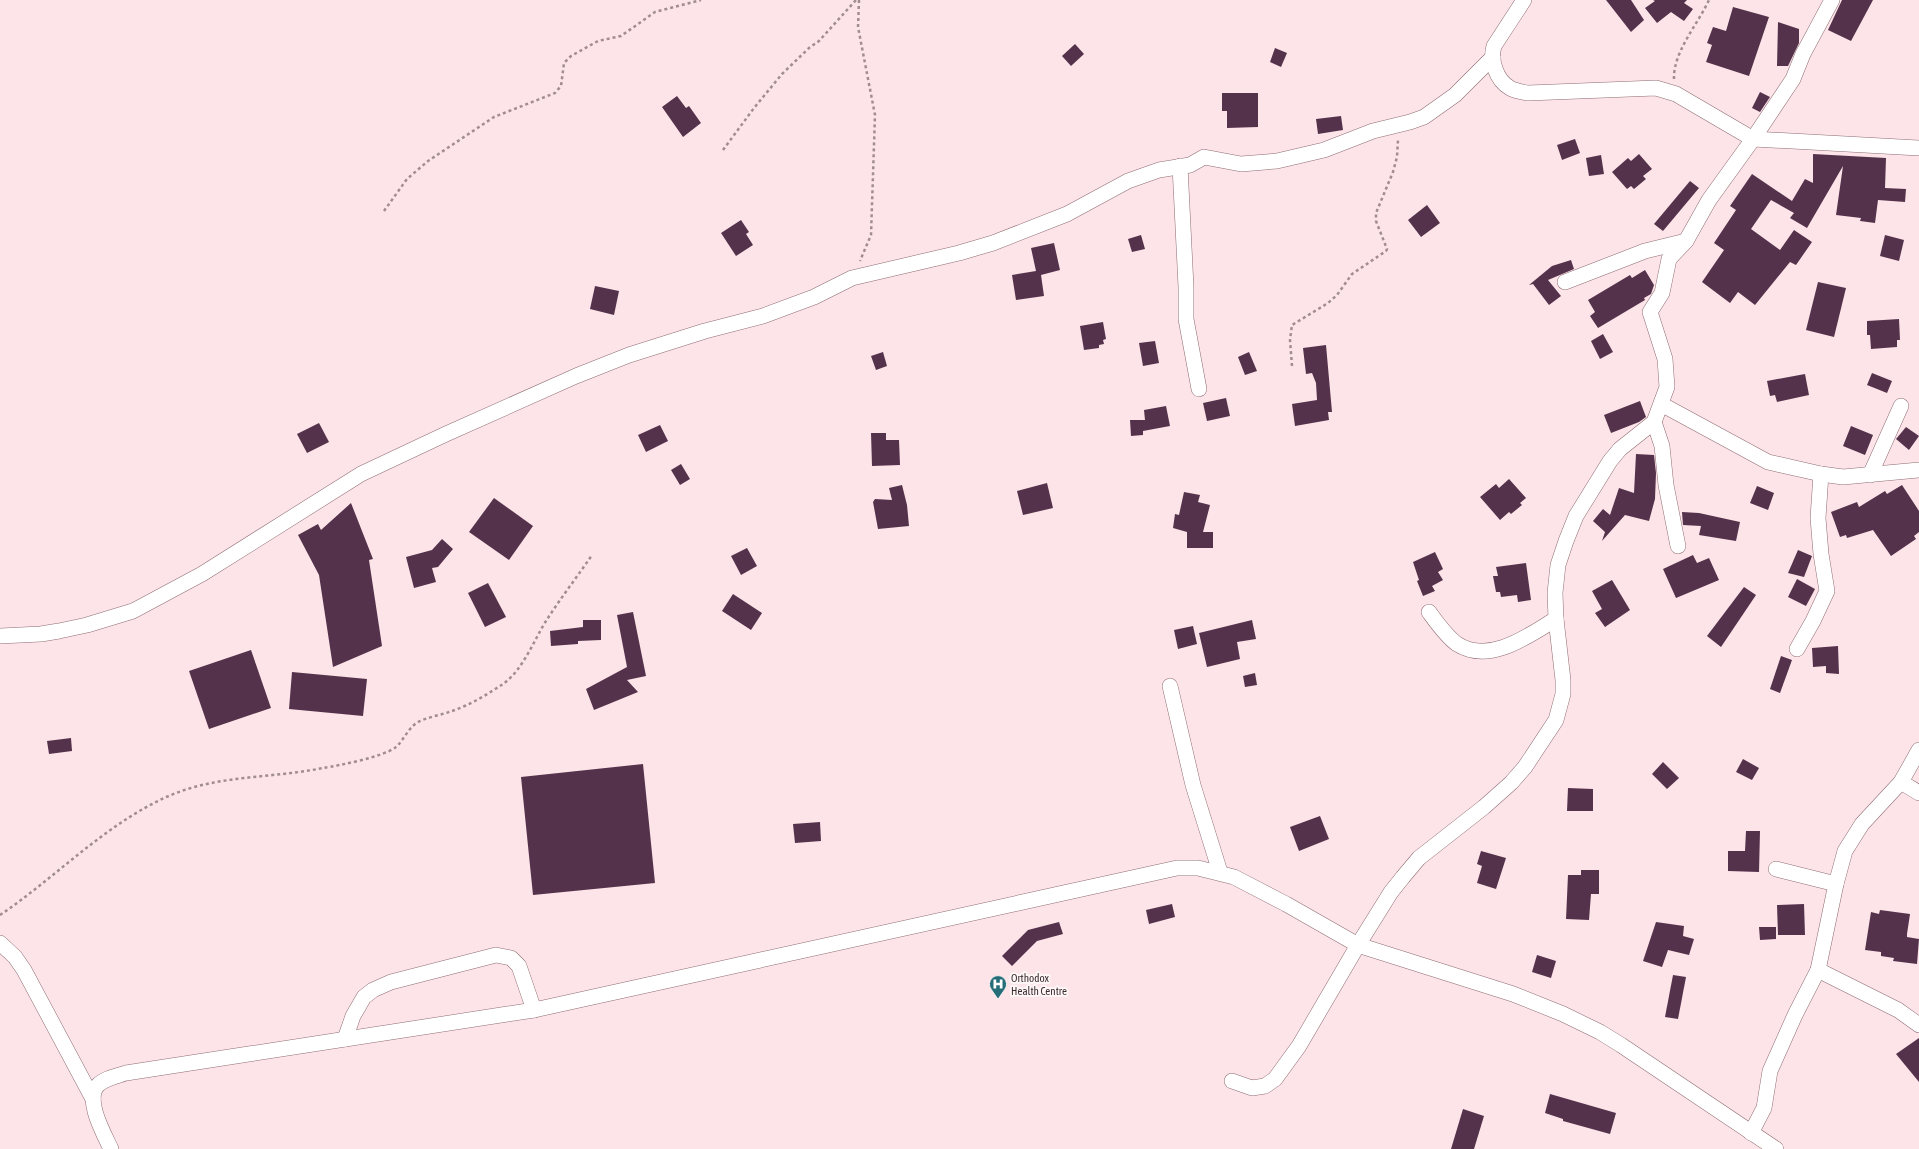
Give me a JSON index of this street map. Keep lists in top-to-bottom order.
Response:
{
  "places": {
    "hospital": ["Orthodox Health Centre"]
  }
}
